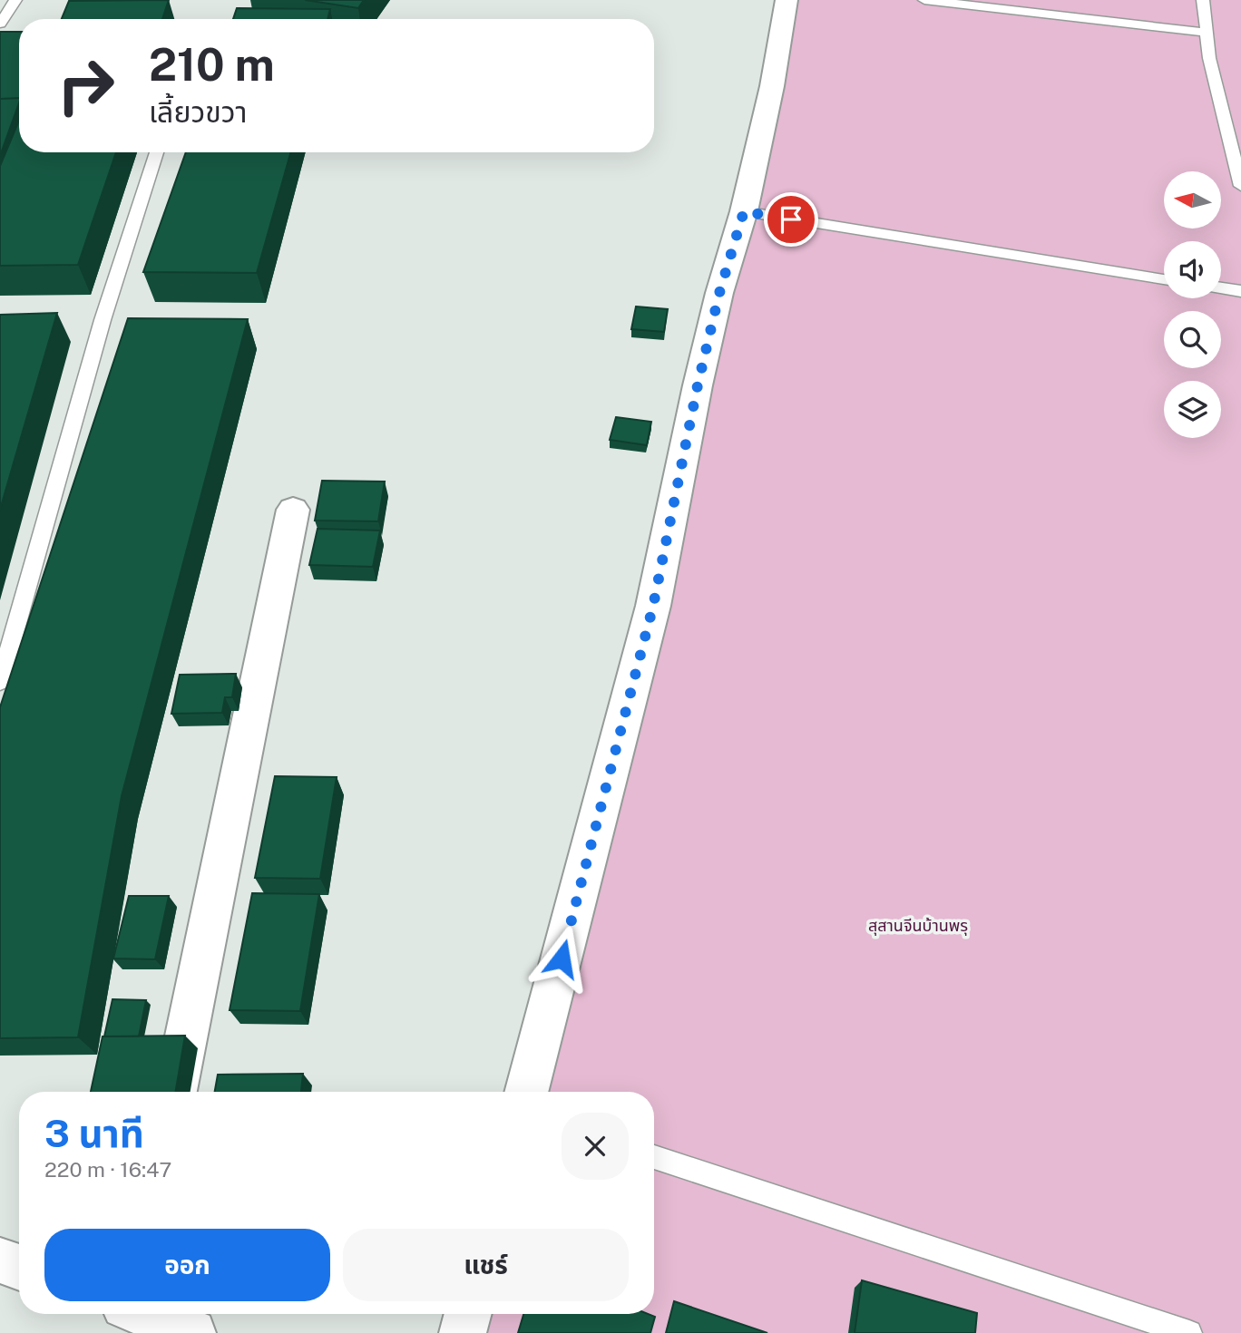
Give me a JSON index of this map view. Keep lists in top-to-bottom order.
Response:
{
  "parks": ["สุสานจีนบ้านพรุ"],
  "north": "left",
  "page": {
    "turn": ["210 m", "เลี้ยวขวา"],
    "heading": ["3 นาที", "220 m · 16:47"],
    "buttons": ["ออก", "แชร์"]
  }
}
